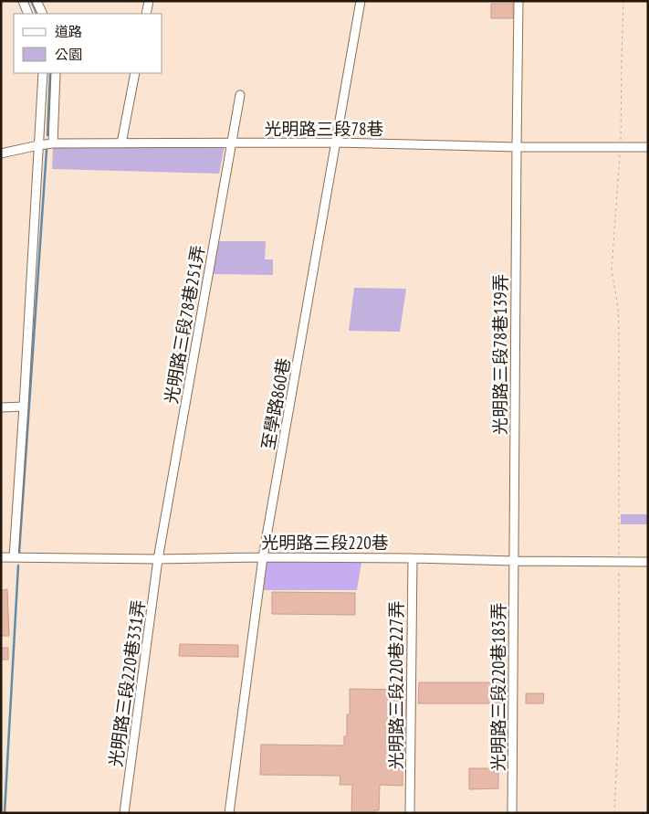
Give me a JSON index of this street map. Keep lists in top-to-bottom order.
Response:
{
  "streets": {
    "street": [
      "光明路三段78巷",
      "光明路三段78巷251弄",
      "光明路三段78巷139弄",
      "至學路860巷",
      "光明路三段220巷",
      "光明路三段220巷331弄",
      "光明路三段220巷227弄",
      "光明路三段220巷183弄"
    ]
  },
  "crossings": [
    ["光明路三段78巷", "光明路三段78巷251弄"],
    ["光明路三段78巷", "光明路三段78巷139弄"],
    ["光明路三段78巷", "至學路860巷"],
    ["光明路三段78巷251弄", "光明路三段220巷"],
    ["光明路三段78巷251弄", "光明路三段220巷331弄"],
    ["光明路三段78巷139弄", "光明路三段220巷"],
    ["光明路三段78巷139弄", "光明路三段220巷183弄"],
    ["至學路860巷", "光明路三段220巷"],
    ["光明路三段220巷", "光明路三段220巷331弄"],
    ["光明路三段220巷", "光明路三段220巷227弄"],
    ["光明路三段220巷", "光明路三段220巷183弄"]
  ],
  "legend": ["道路", "公園"]
}
